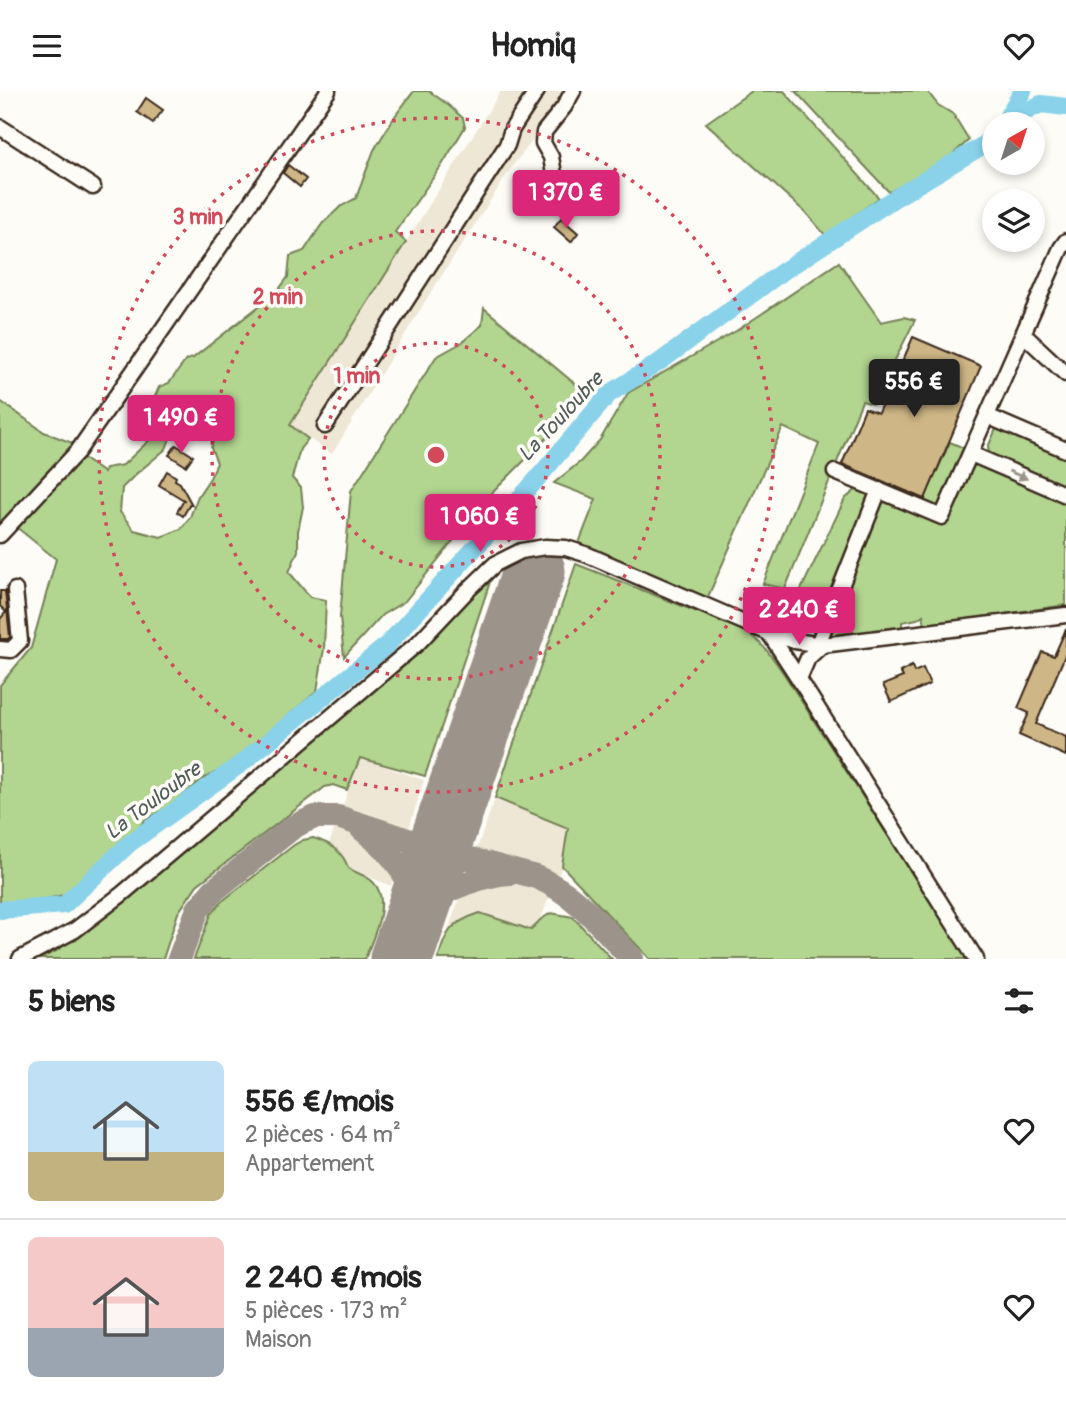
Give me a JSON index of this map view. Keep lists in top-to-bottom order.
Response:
{
  "water": ["La Touloubre"],
  "north": "top right",
  "page": {
    "header": "Homiq",
    "price": [
      "1 370 €",
      "556 €",
      "1 490 €",
      "1 060 €",
      "2 240 €"
    ],
    "heading": "5 biens",
    "list": [
      {
        "name": "556 €/mois",
        "note": "2 pièces · 64 m² · Appartement"
      },
      {
        "name": "2 240 €/mois",
        "note": "5 pièces · 173 m² · Maison"
      }
    ]
  },
  "rings": ["3 min", "2 min", "1 min"]
}
